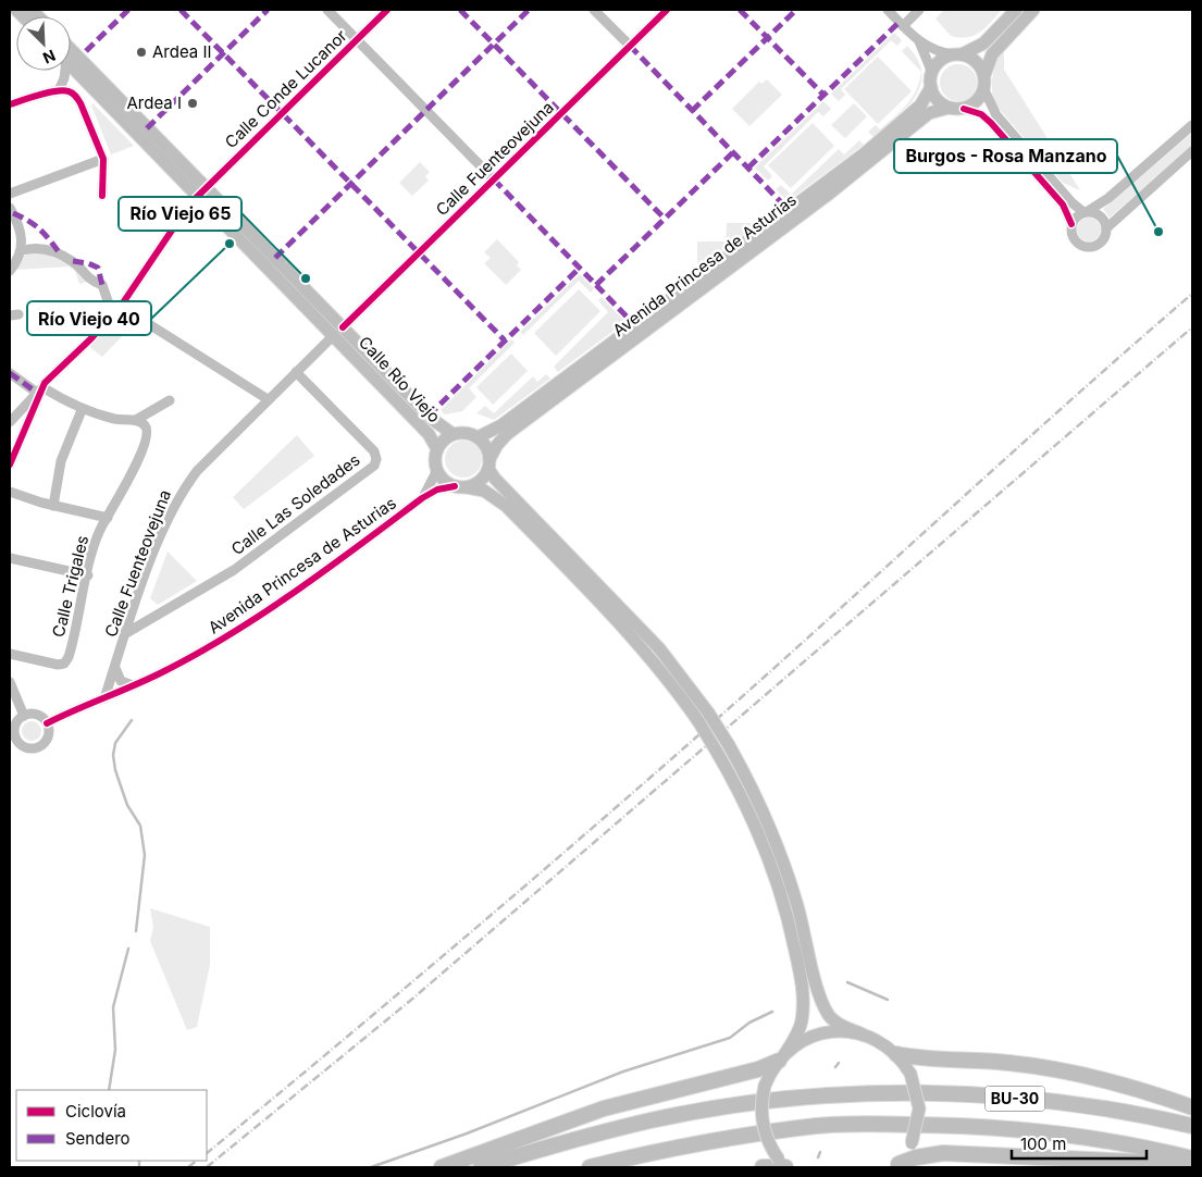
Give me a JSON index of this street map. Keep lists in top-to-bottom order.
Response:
{
  "streets": {
    "highway": ["BU-30"],
    "main road": ["Avenida Princesa de Asturias", "Calle Río Viejo"],
    "street": [
      "Calle Conde Lucanor",
      "Calle Fuenteovejuna",
      "Calle Las Soledades",
      "Calle Trigales"
    ]
  },
  "crossings": [
    ["Calle Conde Lucanor", "Calle Río Viejo"],
    ["Calle Fuenteovejuna", "Avenida Princesa de Asturias"],
    ["Calle Fuenteovejuna", "Calle Río Viejo"],
    ["Calle Fuenteovejuna", "Calle Las Soledades"],
    ["Avenida Princesa de Asturias", "Calle Río Viejo"]
  ],
  "places": [
    "Ardea II",
    "Ardea I",
    "Burgos - Rosa Manzano",
    "Río Viejo 40",
    "Río Viejo 65"
  ],
  "legend": ["Ciclovía", "Sendero"],
  "scale_bar": "100 m",
  "north": "bottom right"
}
